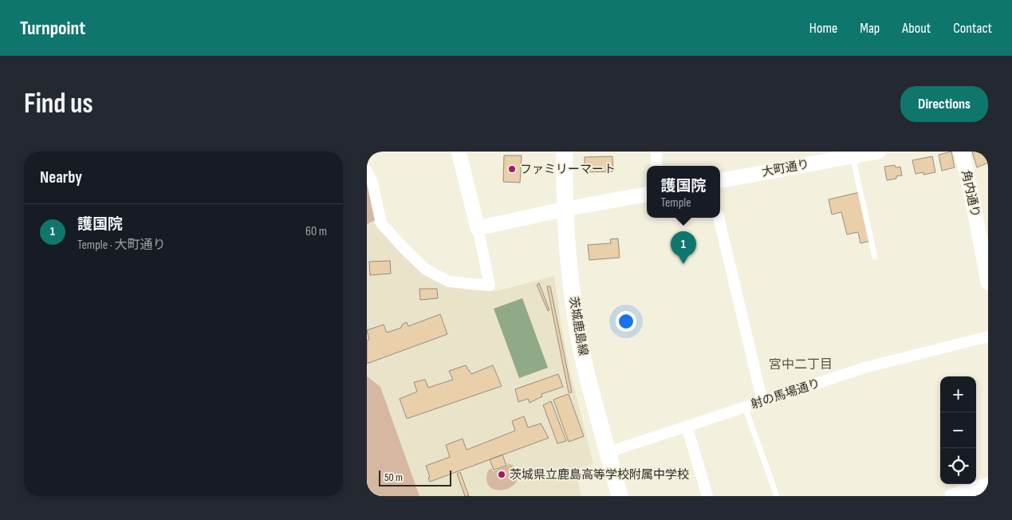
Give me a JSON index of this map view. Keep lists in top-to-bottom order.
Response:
{
  "streets": {
    "main road": ["茨城鹿島線"],
    "street": ["大町通り", "角内通り", "射の馬場通り"]
  },
  "crossings": [
    ["茨城鹿島線", "射の馬場通り"]
  ],
  "districts": ["宮中二丁目"],
  "places": ["ファミリーマート", "茨城県立鹿島高等学校附属中学校"],
  "scale_bar": "50 m",
  "page": {
    "header": "Turnpoint",
    "nav": [
      "Home",
      "Map",
      "About",
      "Contact"
    ],
    "buttons": "Directions",
    "title": "Find us",
    "heading": "Nearby",
    "popup": ["護国院", "Temple"],
    "list": [
      {
        "mark": "1",
        "name": "護国院",
        "note": "Temple · 大町通り",
        "value": "60 m"
      }
    ],
    "pins": "1",
    "map_buttons": ["+", "−"],
    "scale": "50 m"
  }
}
